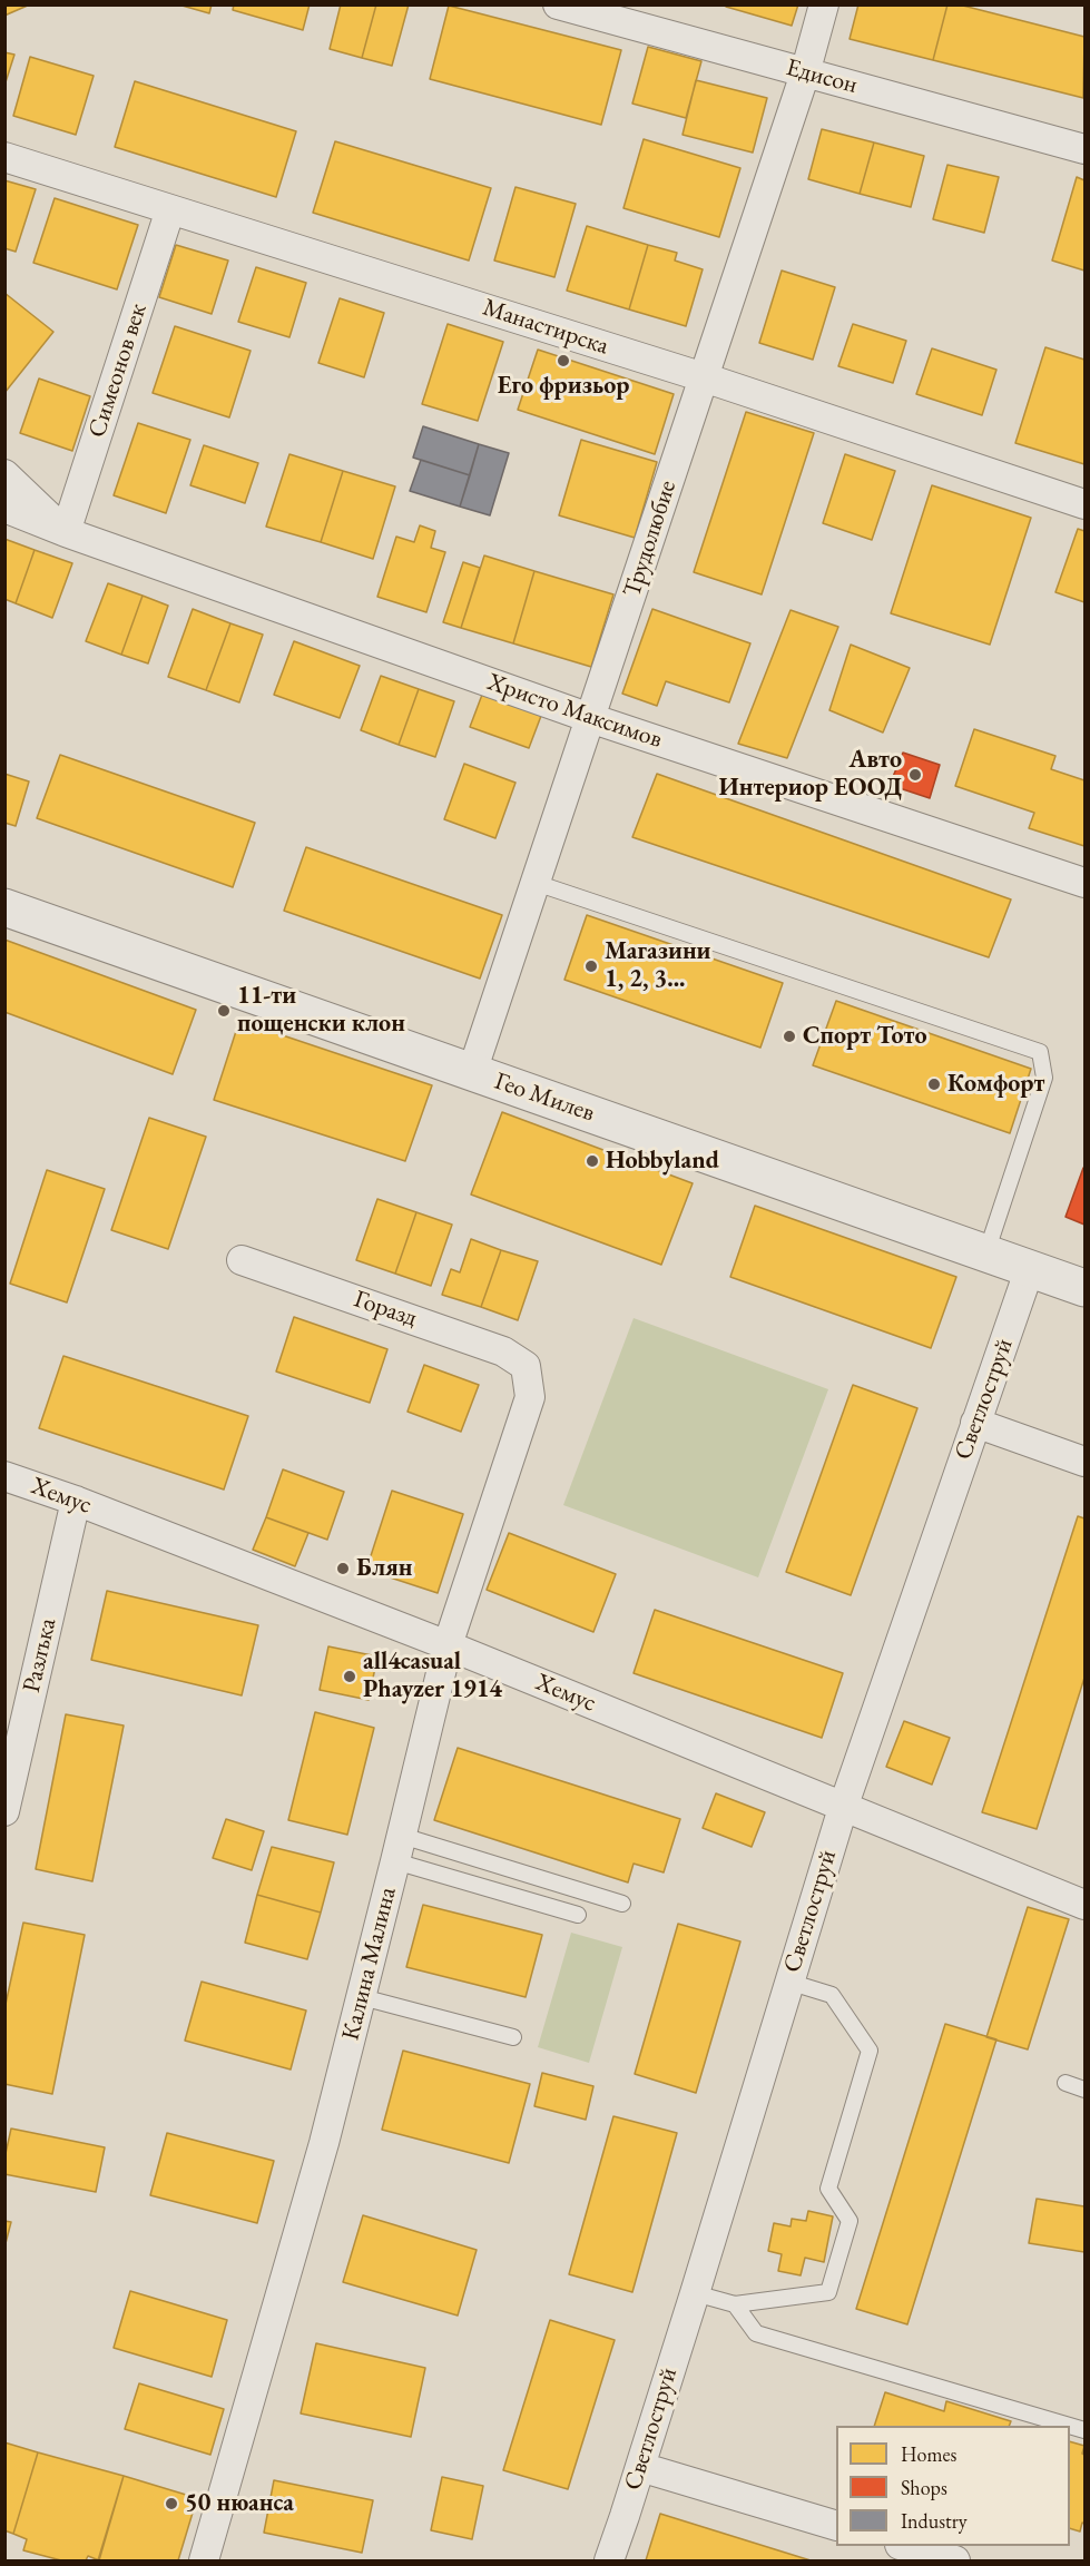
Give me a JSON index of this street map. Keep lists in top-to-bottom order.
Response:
{
  "streets": {
    "street": [
      "Едисон",
      "Манастирска",
      "Симеонов век",
      "Трудолюбие",
      "Христо Максимов",
      "Гео Милев",
      "Горазд",
      "Светлоструй",
      "Хемус",
      "Разлъка",
      "Калина Малина"
    ]
  },
  "crossings": [
    ["Едисон", "Трудолюбие"],
    ["Манастирска", "Симеонов век"],
    ["Манастирска", "Трудолюбие"],
    ["Симеонов век", "Христо Максимов"],
    ["Трудолюбие", "Христо Максимов"],
    ["Трудолюбие", "Гео Милев"],
    ["Гео Милев", "Светлоструй"],
    ["Горазд", "Калина Малина"],
    ["Светлоструй", "Хемус"],
    ["Хемус", "Разлъка"],
    ["Хемус", "Калина Малина"]
  ],
  "places": [
    "Его фризьор",
    "Авто Интериор ЕООД",
    "Магазини 1, 2, 3...",
    "11-ти пощенски клон",
    "Спорт Тото",
    "Комфорт",
    "Hobbyland",
    "Блян",
    "all4casual Phayzer 1914",
    "50 нюанса"
  ],
  "legend": ["Homes", "Shops", "Industry"]
}
